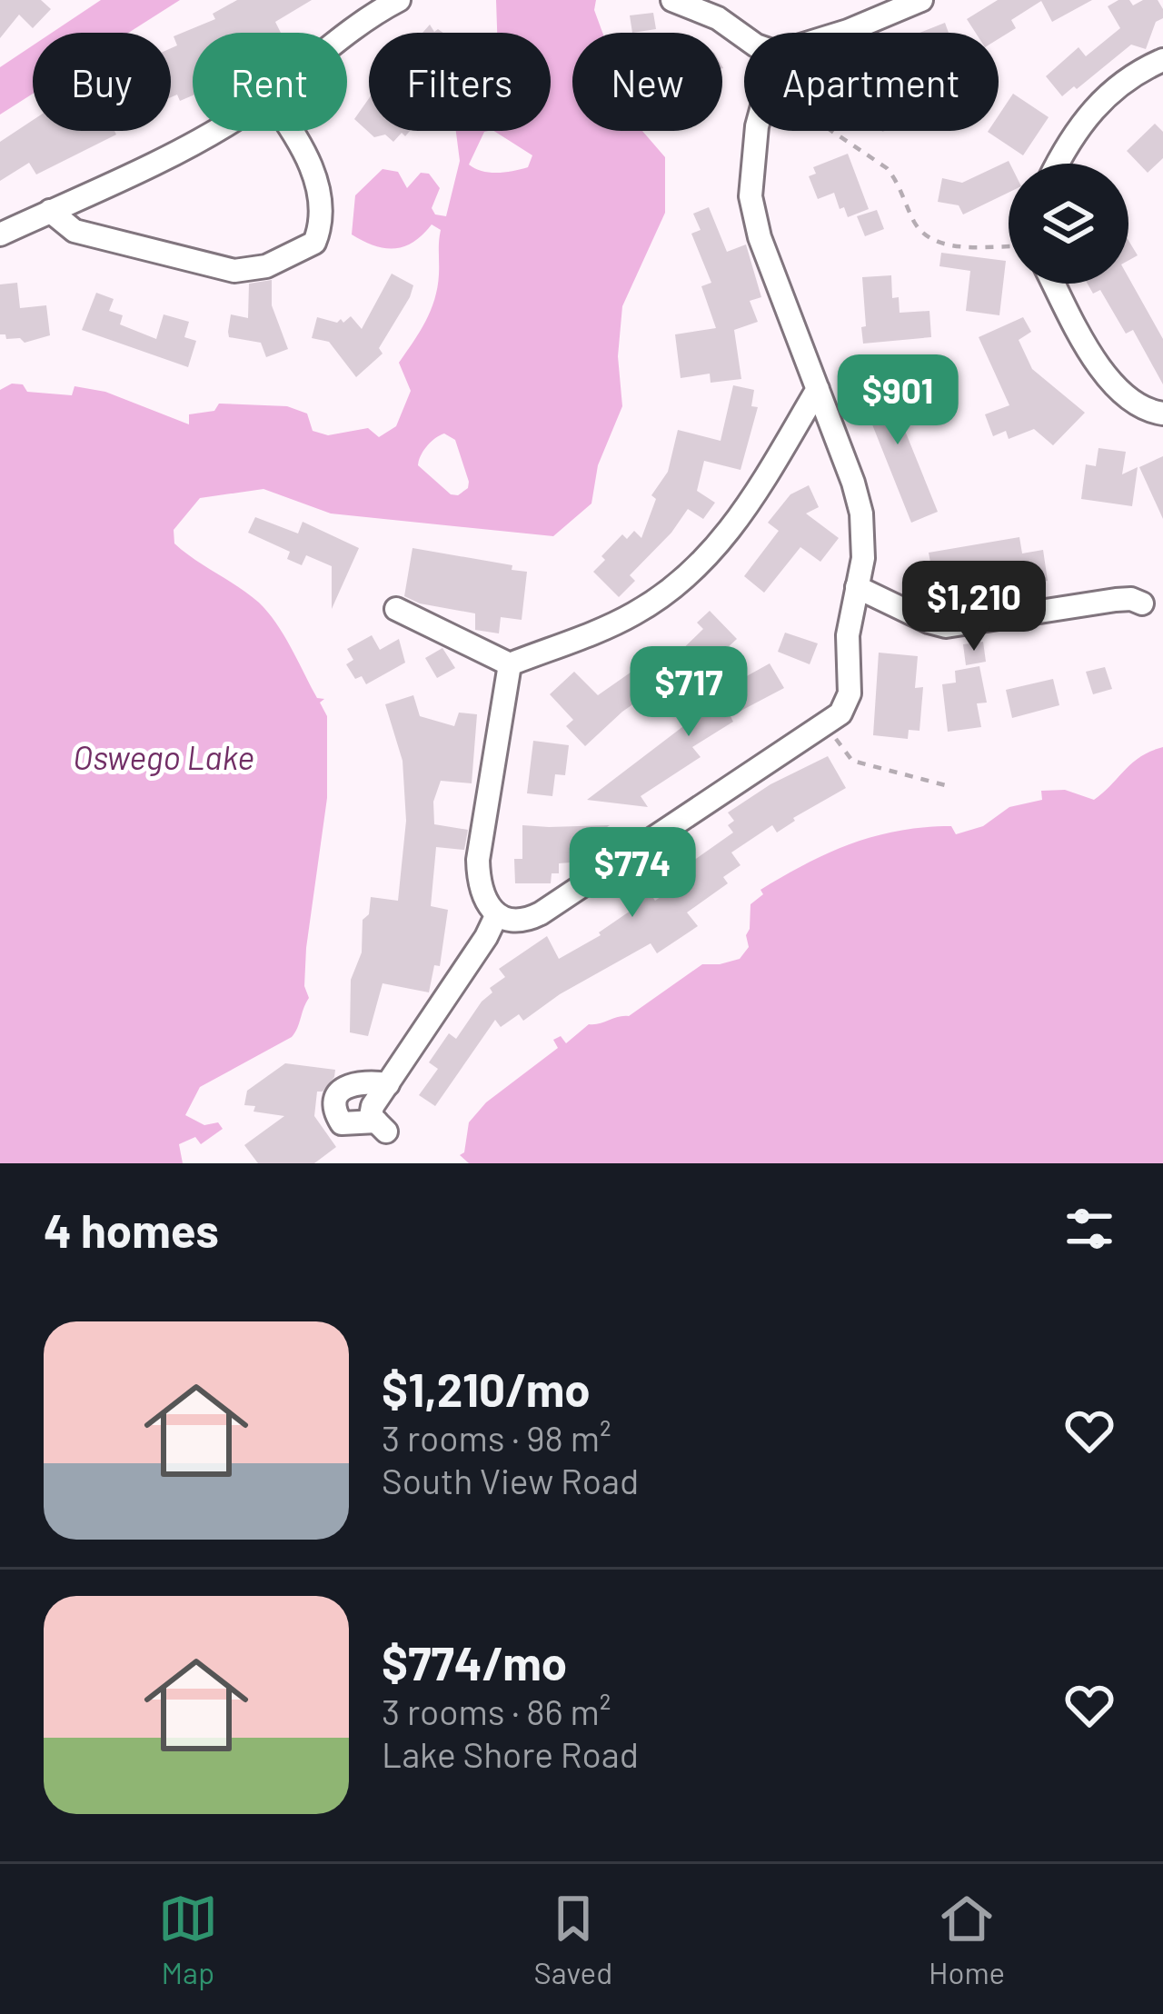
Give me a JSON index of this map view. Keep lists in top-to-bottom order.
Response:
{
  "water": ["Oswego Lake"],
  "page": {
    "chip": [
      "Buy",
      "Rent",
      "Filters",
      "New",
      "Apartment"
    ],
    "price": [
      "$901",
      "$1,210",
      "$717",
      "$774"
    ],
    "heading": "4 homes",
    "list": [
      {
        "name": "$1,210/mo",
        "note": "3 rooms · 98 m² · South View Road"
      },
      {
        "name": "$774/mo",
        "note": "3 rooms · 86 m² · Lake Shore Road"
      }
    ],
    "tabs": ["Map", "Saved", "Home"]
  }
}
